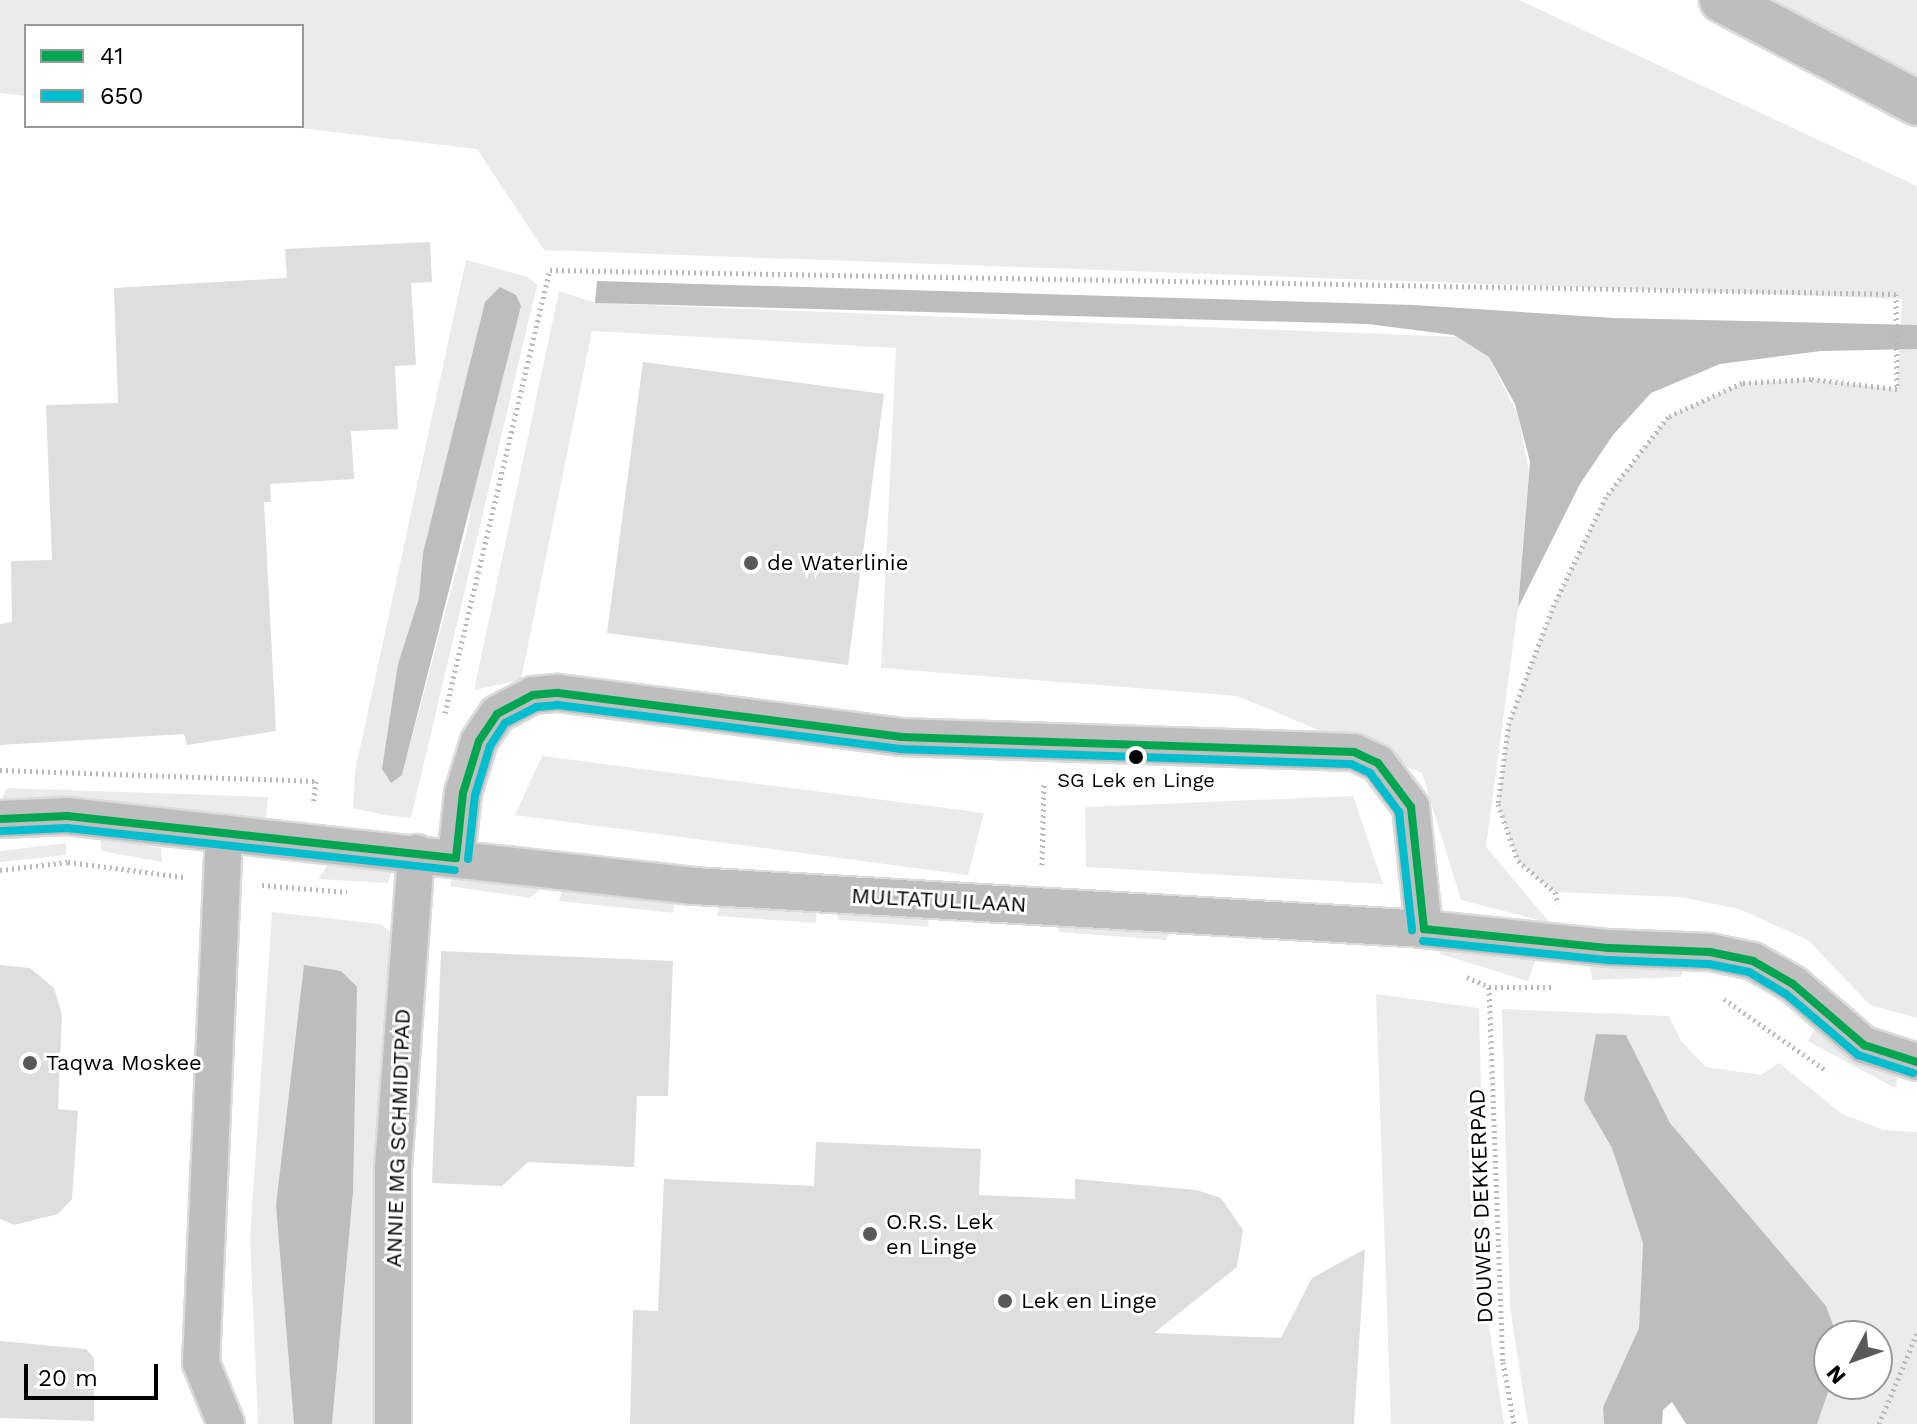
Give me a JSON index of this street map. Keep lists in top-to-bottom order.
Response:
{
  "streets": {
    "street": ["MULTATULILAAN", "ANNIE MG SCHMIDTPAD"],
    "path": ["DOUWES DEKKERPAD"]
  },
  "crossings": [
    ["MULTATULILAAN", "ANNIE MG SCHMIDTPAD"]
  ],
  "places": [
    "de Waterlinie",
    "SG Lek en Linge",
    "Taqwa Moskee",
    "O.R.S. Lek en Linge",
    "Lek en Linge"
  ],
  "lines": ["transit line 41", "transit line 650"],
  "legend": ["41", "650"],
  "scale_bar": "20 m",
  "north": "bottom left"
}
